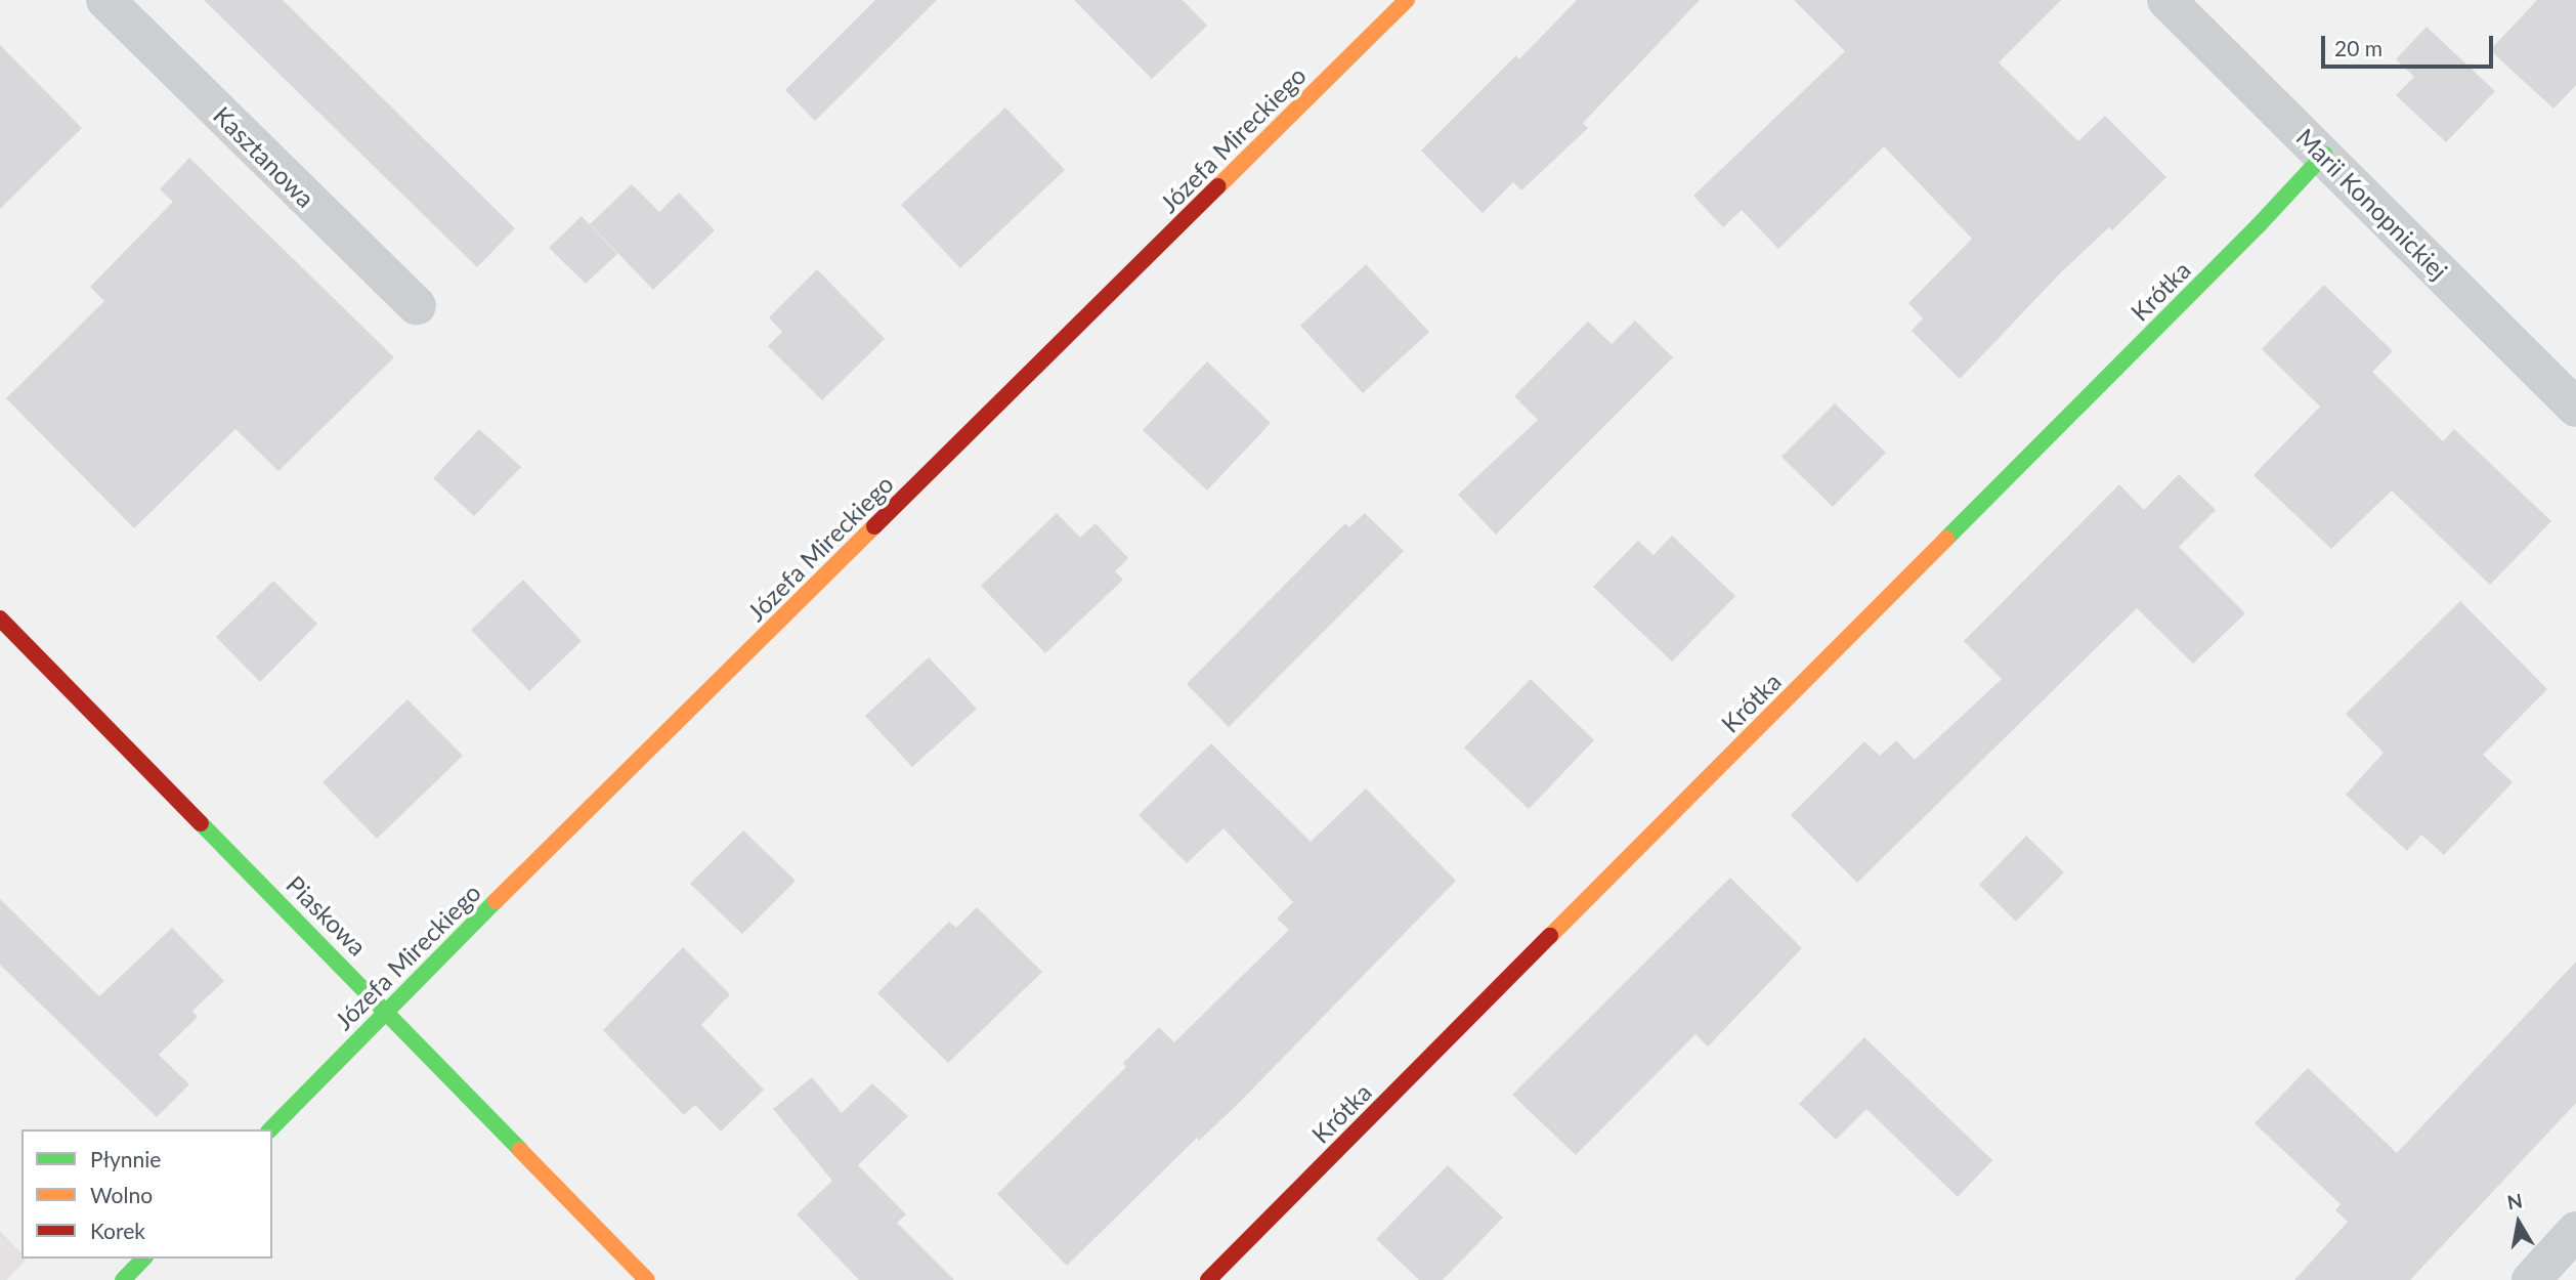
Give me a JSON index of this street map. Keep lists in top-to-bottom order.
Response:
{
  "streets": {
    "street": [
      "Józefa Mireckiego",
      "Kasztanowa",
      "Marii Konopnickiej",
      "Krótka",
      "Piaskowa"
    ]
  },
  "crossings": [
    ["Józefa Mireckiego", "Piaskowa"],
    ["Marii Konopnickiej", "Krótka"]
  ],
  "legend": ["Płynnie", "Wolno", "Korek"],
  "scale_bar": "20 m",
  "north": "top"
}
